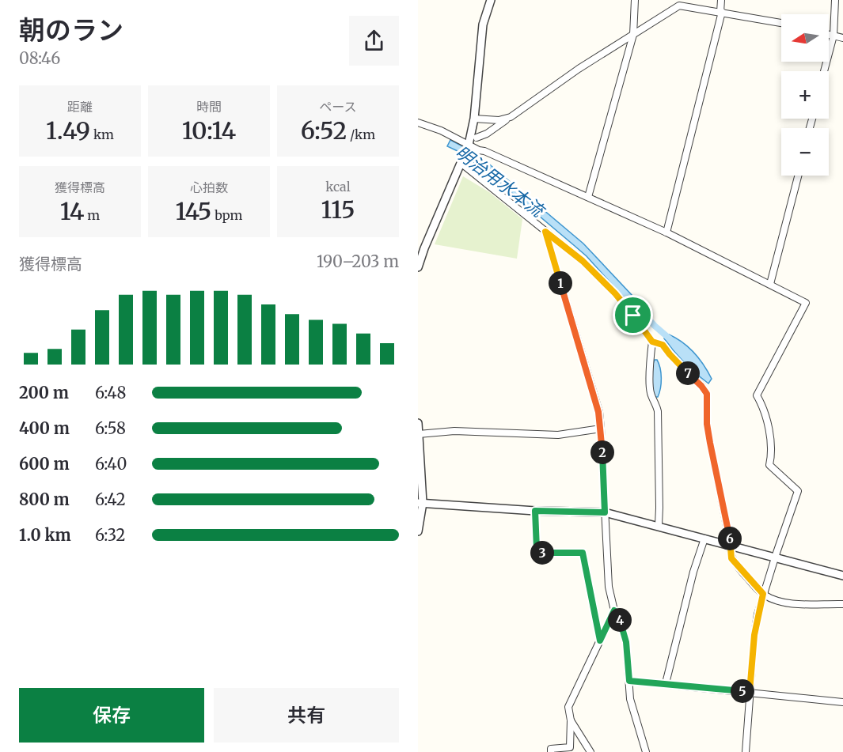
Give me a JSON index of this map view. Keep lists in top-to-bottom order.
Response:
{
  "water": ["明治用水本流"],
  "north": "left",
  "page": {
    "heading": ["朝のラン", "08:46"],
    "map_buttons": ["+", "−"],
    "stats": [
      ["距離", "1.49 km"],
      ["時間", "10:14"],
      ["ペース", "6:52 /km"],
      ["獲得標高", "14 m"],
      ["心拍数", "145 bpm"],
      ["kcal", "115"]
    ],
    "chart": ["獲得標高", "190–203 m"],
    "pins": [
      "1",
      "7",
      "2",
      "6",
      "3",
      "4",
      "5"
    ],
    "list": [
      {
        "name": "200 m",
        "note": "6:48"
      },
      {
        "name": "400 m",
        "note": "6:58"
      },
      {
        "name": "600 m",
        "note": "6:40"
      },
      {
        "name": "800 m",
        "note": "6:42"
      },
      {
        "name": "1.0 km",
        "note": "6:32"
      }
    ],
    "buttons": ["保存", "共有"]
  }
}
